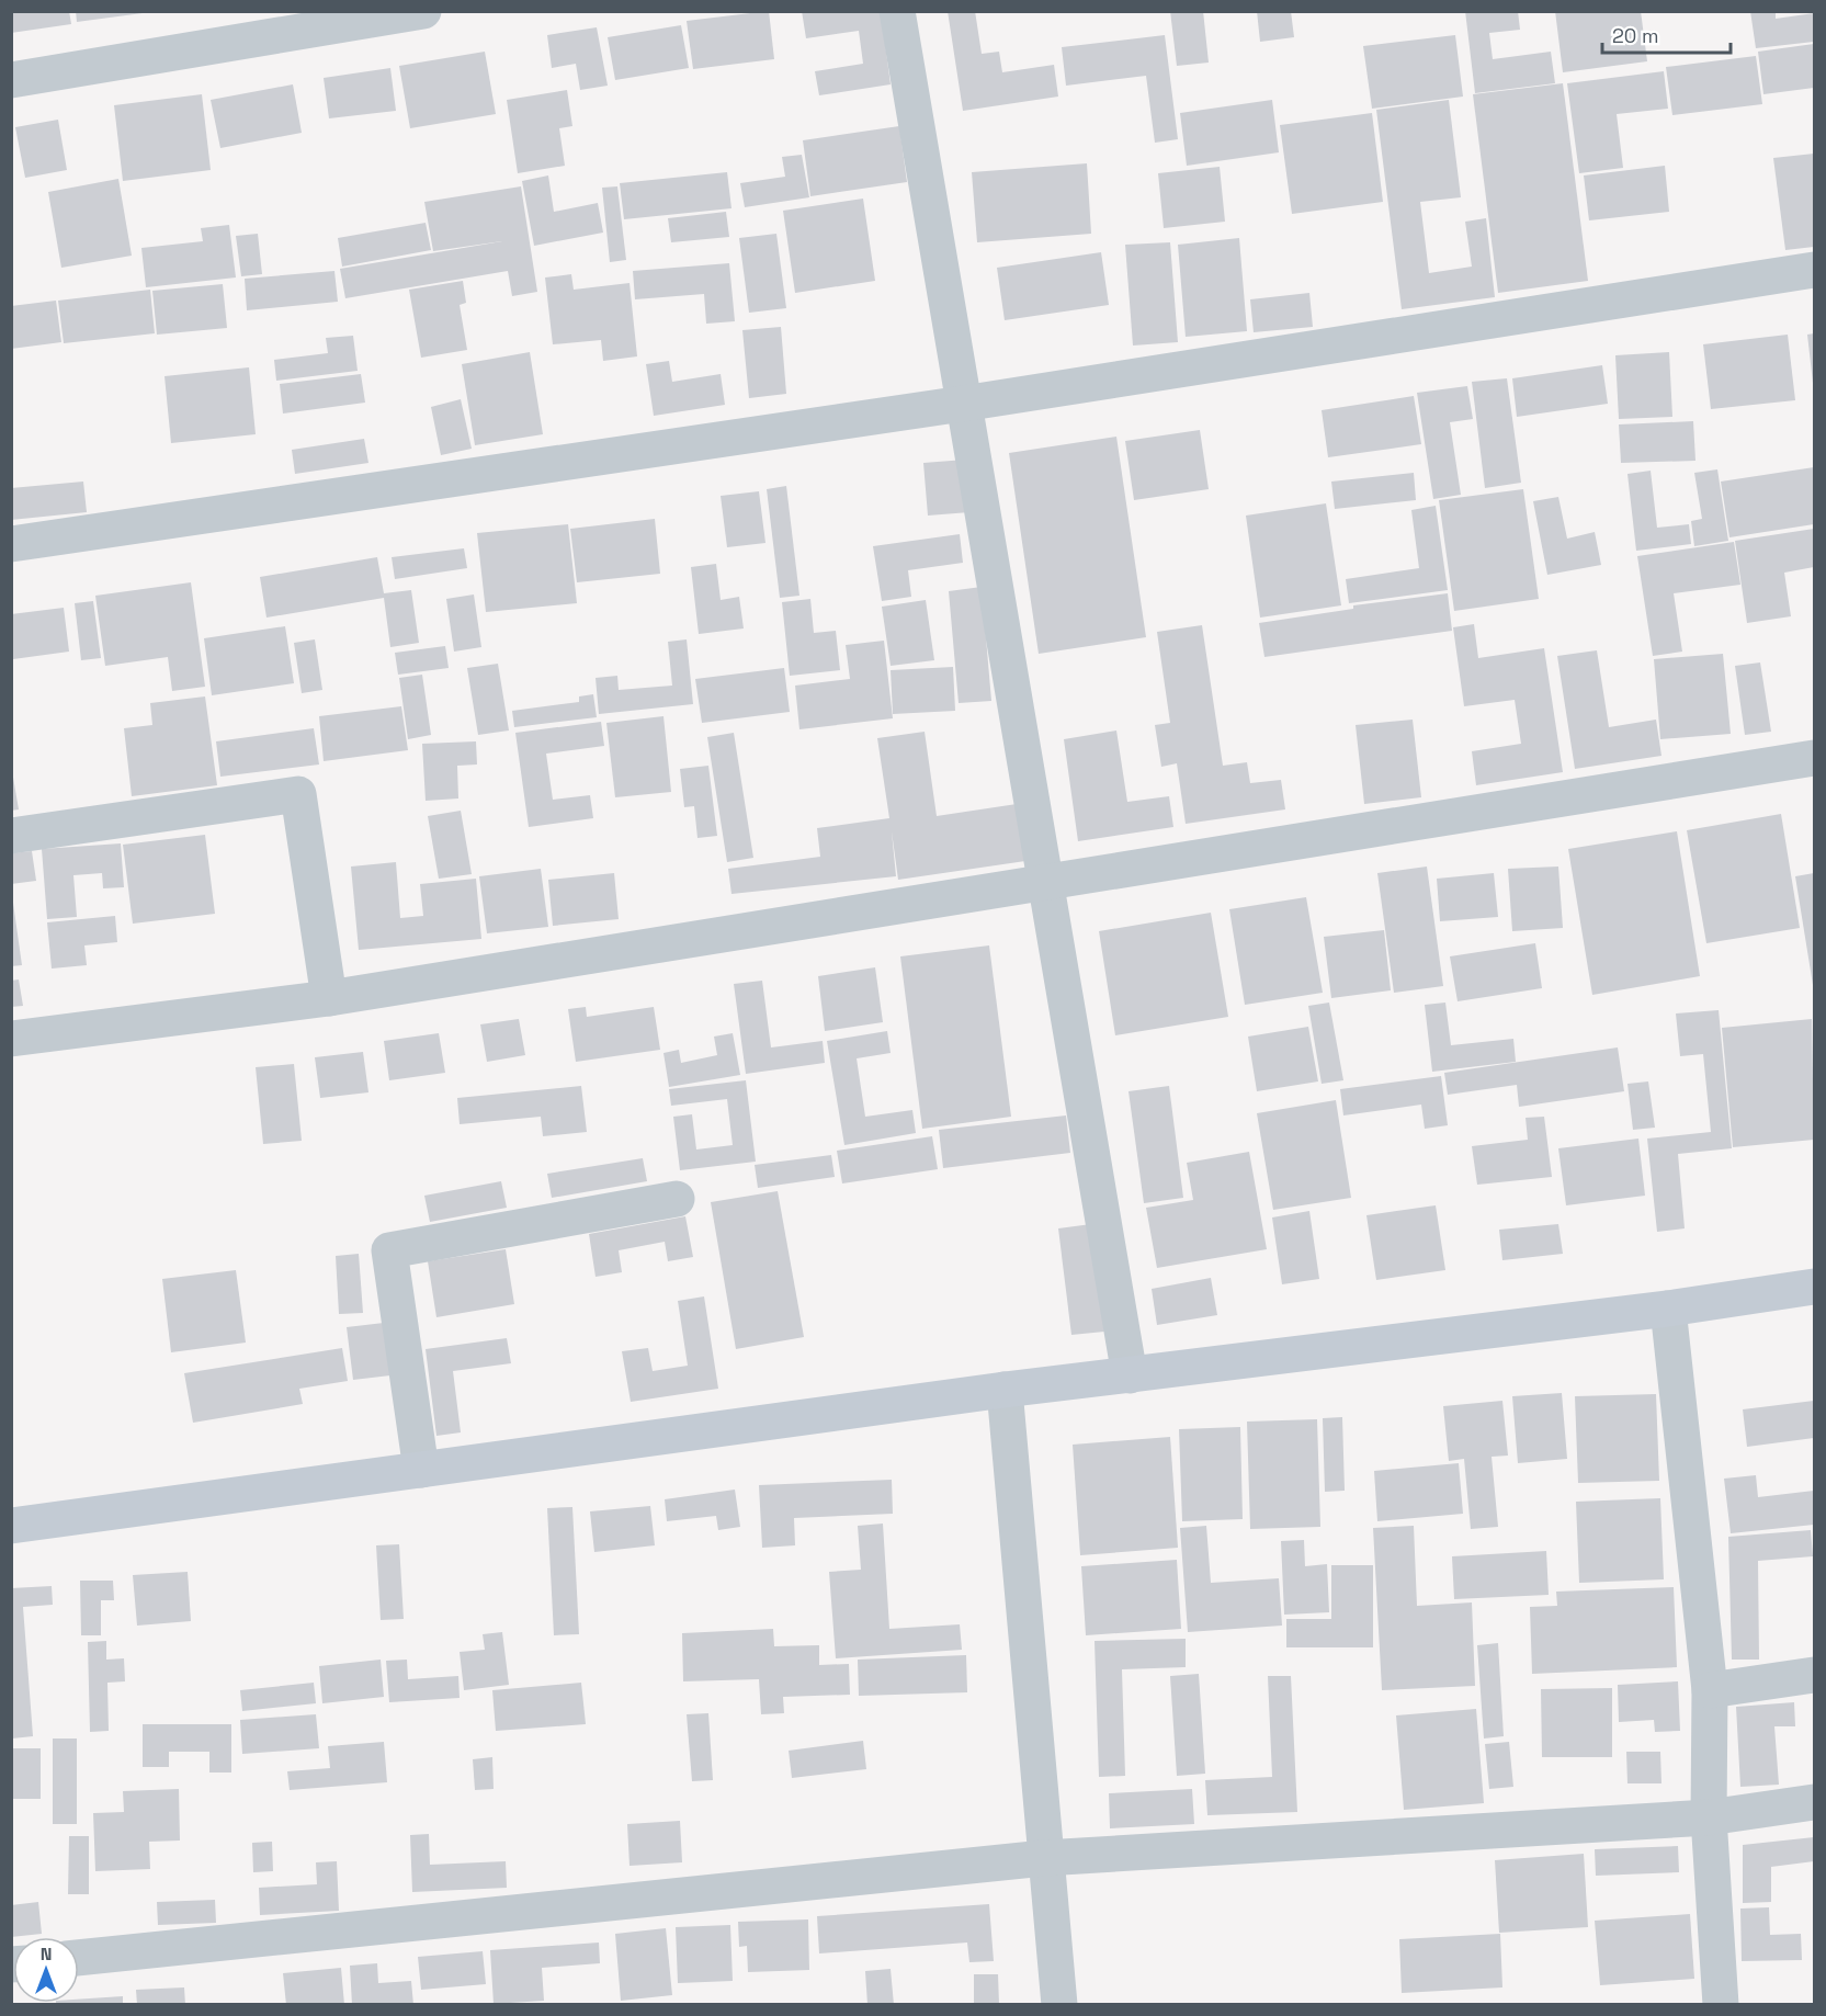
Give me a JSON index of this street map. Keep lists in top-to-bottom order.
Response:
{
  "scale_bar": "20 m",
  "north": "top"
}
